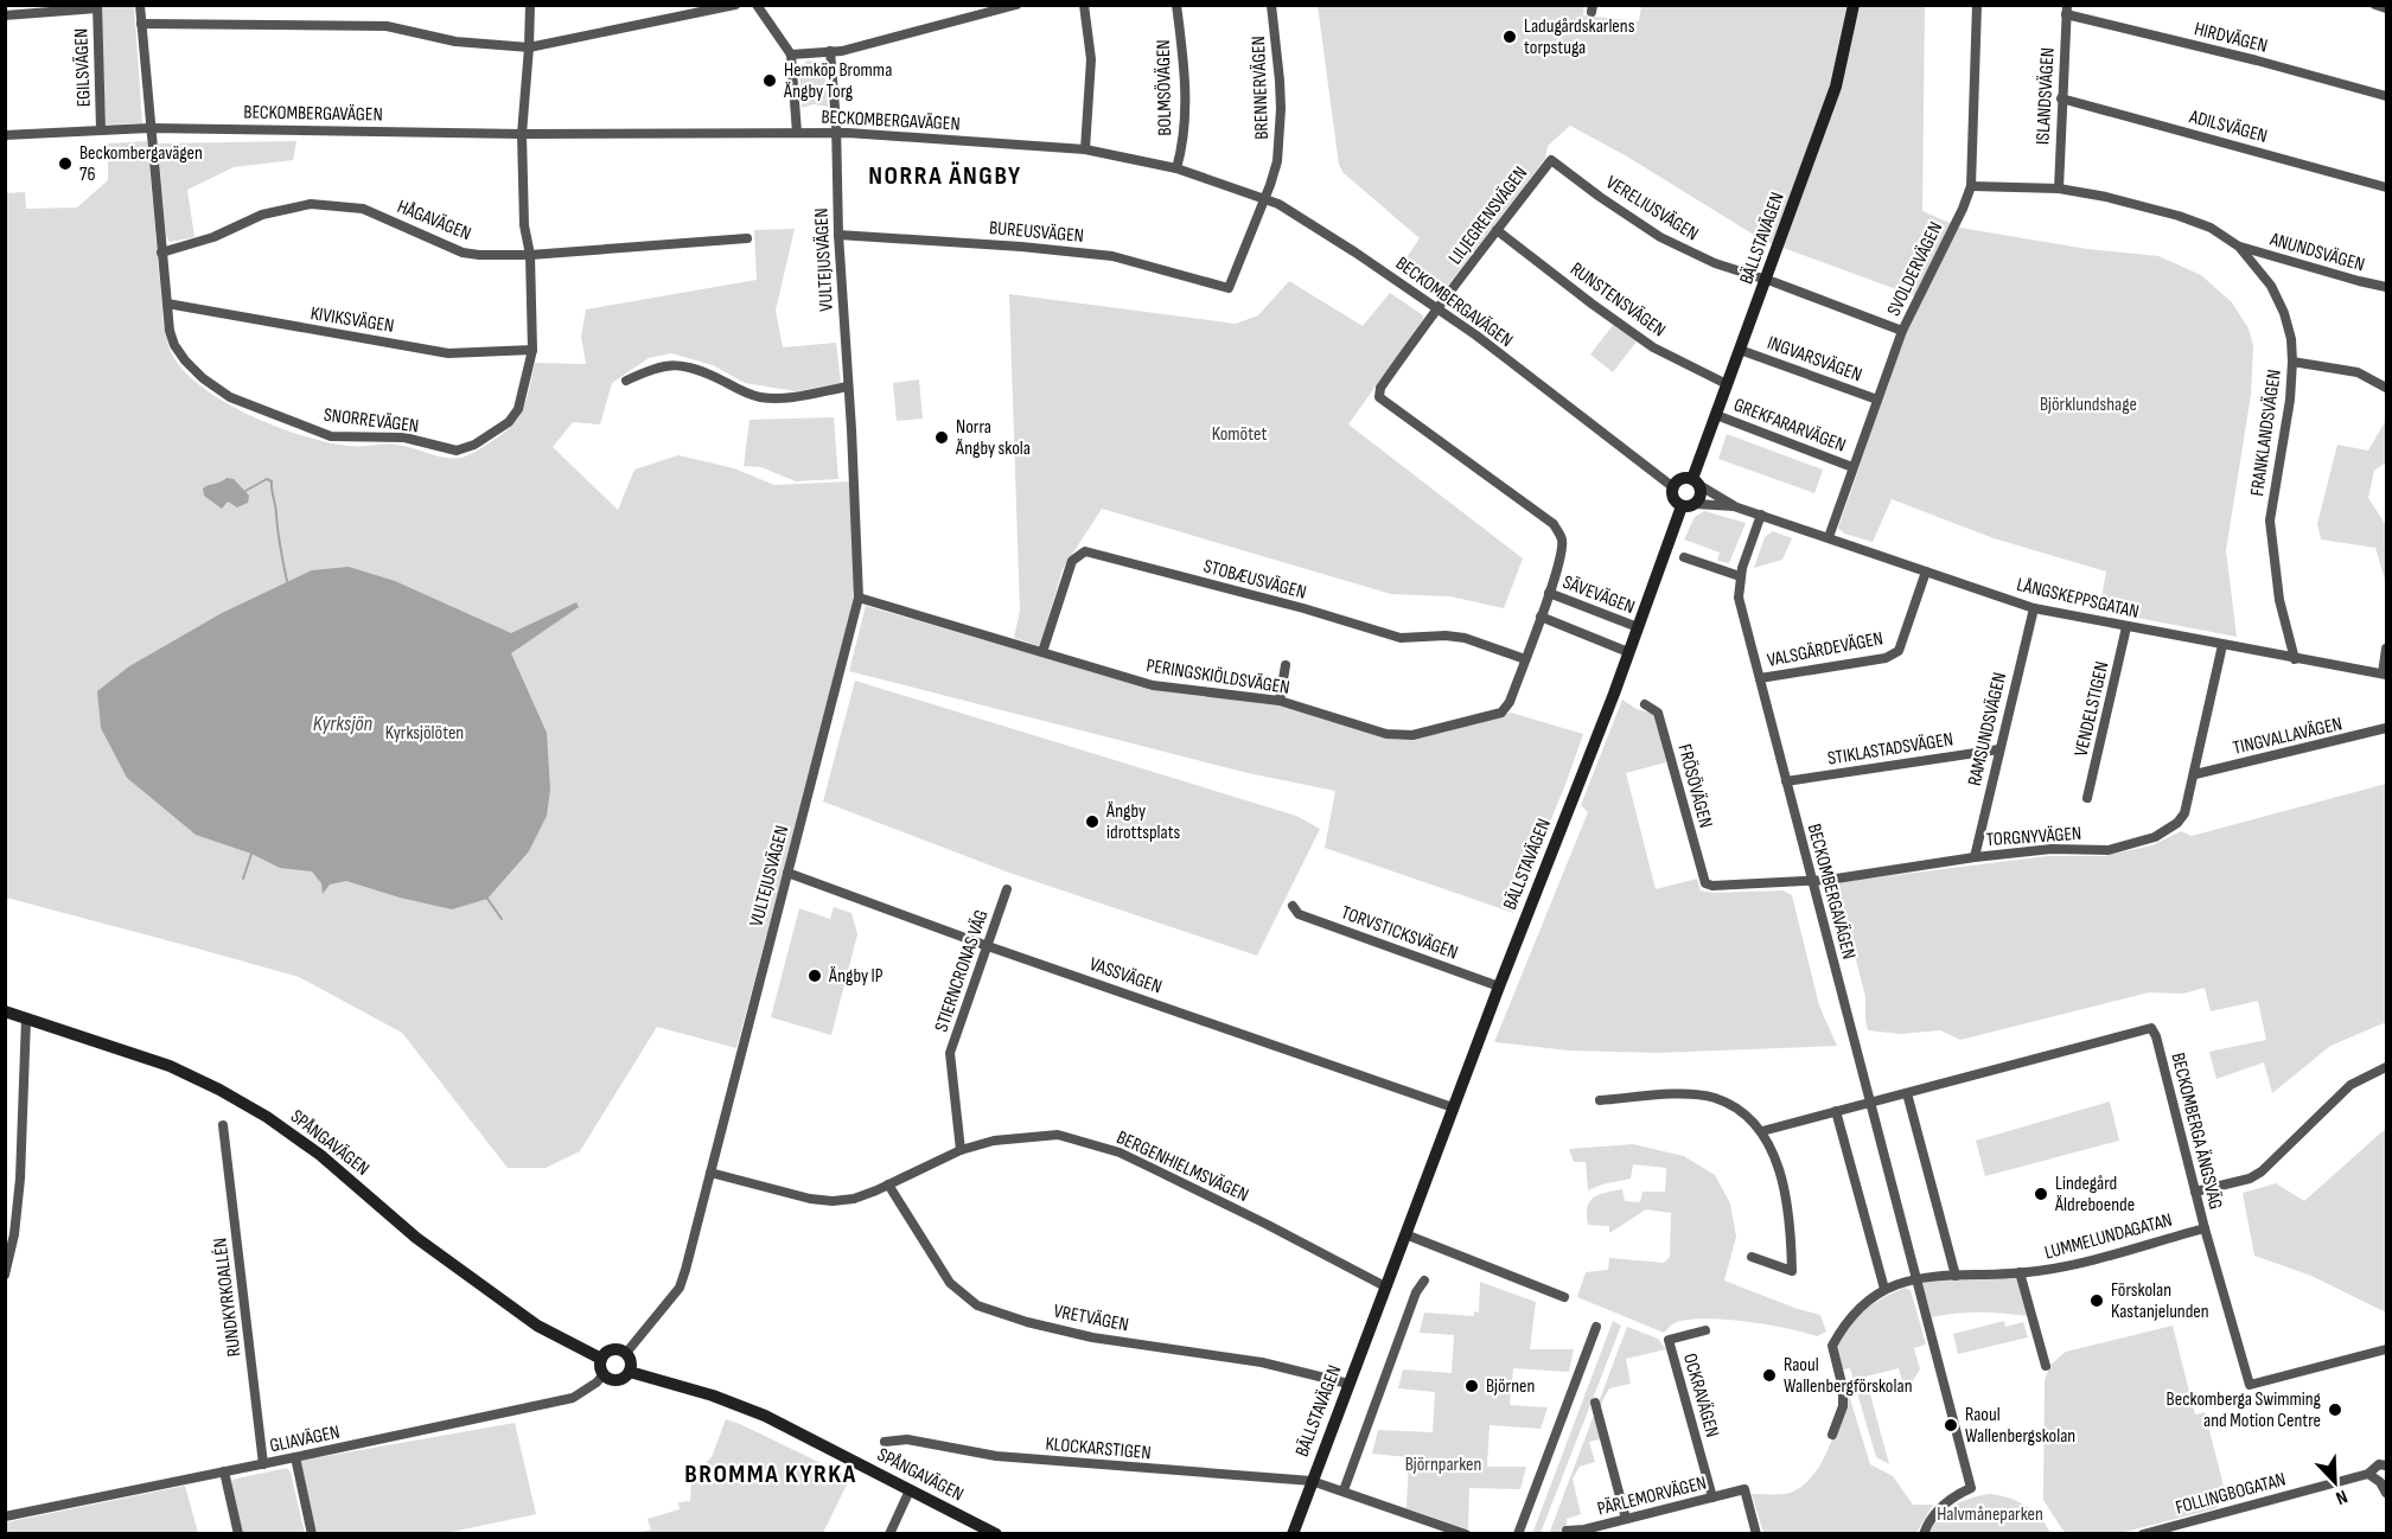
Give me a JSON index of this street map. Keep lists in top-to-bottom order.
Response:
{
  "streets": {
    "street": [
      "HIRDVÄGEN",
      "EGILSVÄGEN",
      "BOLMSÖVÄGEN",
      "BRENNERVÄGEN",
      "ISLANDSVÄGEN",
      "BECKOMBERGAVÄGEN",
      "ADILSVÄGEN",
      "VERELIUSVÄGEN",
      "LILJEGRENSVÄGEN",
      "HÅGAVÄGEN",
      "BUREUSVÄGEN",
      "BÄLLSTAVÄGEN",
      "ANUNDSVÄGEN",
      "VULTEJUSVÄGEN",
      "SVOLDERVÄGEN",
      "RUNSTENSVÄGEN",
      "KIVIKSVÄGEN",
      "INGVARSVÄGEN",
      "SNORREVÄGEN",
      "GREKFARARVÄGEN",
      "FRANKLANDSVÄGEN",
      "STOBÆUSVÄGEN",
      "SÄVEVÄGEN",
      "LÅNGSKEPPSGATAN",
      "VALSGÄRDEVÄGEN",
      "PERINGSKIÖLDSVÄGEN",
      "VENDELSTIGEN",
      "RAMSUNDSVÄGEN",
      "TINGVALLAVÄGEN",
      "STIKLASTADSVÄGEN",
      "FRÖSÖVÄGEN",
      "TORGNYVÄGEN",
      "TORVSTICKSVÄGEN",
      "STIERNCRONAS VÄG",
      "VASSVÄGEN",
      "BECKOMBERGA ÄNGSVÄG",
      "SPÅNGAVÄGEN",
      "BERGENHIELMSVÄGEN",
      "LUMMELUNDAGATAN",
      "RUNDKYRKOALLÉN",
      "VRETVÄGEN",
      "OCKRAVÄGEN",
      "GLIAVÄGEN",
      "KLOCKARSTIGEN",
      "FOLLINGBOGATAN",
      "PÄRLEMORVÄGEN"
    ]
  },
  "crossings": [
    ["HIRDVÄGEN", "ISLANDSVÄGEN"],
    ["EGILSVÄGEN", "BECKOMBERGAVÄGEN"],
    ["BOLMSÖVÄGEN", "BECKOMBERGAVÄGEN"],
    ["BRENNERVÄGEN", "BECKOMBERGAVÄGEN"],
    ["BRENNERVÄGEN", "BUREUSVÄGEN"],
    ["ISLANDSVÄGEN", "ADILSVÄGEN"],
    ["ISLANDSVÄGEN", "FRANKLANDSVÄGEN"],
    ["BECKOMBERGAVÄGEN", "LILJEGRENSVÄGEN"],
    ["BECKOMBERGAVÄGEN", "BÄLLSTAVÄGEN"],
    ["BECKOMBERGAVÄGEN", "VULTEJUSVÄGEN"],
    ["BECKOMBERGAVÄGEN", "SNORREVÄGEN"],
    ["BECKOMBERGAVÄGEN", "LÅNGSKEPPSGATAN"],
    ["BECKOMBERGAVÄGEN", "VALSGÄRDEVÄGEN"],
    ["BECKOMBERGAVÄGEN", "STIKLASTADSVÄGEN"],
    ["BECKOMBERGAVÄGEN", "TORGNYVÄGEN"],
    ["BECKOMBERGAVÄGEN", "BECKOMBERGA ÄNGSVÄG"],
    ["BECKOMBERGAVÄGEN", "LUMMELUNDAGATAN"],
    ["VERELIUSVÄGEN", "LILJEGRENSVÄGEN"],
    ["VERELIUSVÄGEN", "BÄLLSTAVÄGEN"],
    ["VERELIUSVÄGEN", "SVOLDERVÄGEN"],
    ["LILJEGRENSVÄGEN", "RUNSTENSVÄGEN"],
    ["LILJEGRENSVÄGEN", "PERINGSKIÖLDSVÄGEN"],
    ["HÅGAVÄGEN", "SNORREVÄGEN"],
    ["BUREUSVÄGEN", "VULTEJUSVÄGEN"],
    ["BÄLLSTAVÄGEN", "RUNSTENSVÄGEN"],
    ["BÄLLSTAVÄGEN", "INGVARSVÄGEN"],
    ["BÄLLSTAVÄGEN", "GREKFARARVÄGEN"],
    ["BÄLLSTAVÄGEN", "SÄVEVÄGEN"],
    ["BÄLLSTAVÄGEN", "LÅNGSKEPPSGATAN"],
    ["BÄLLSTAVÄGEN", "TORVSTICKSVÄGEN"],
    ["BÄLLSTAVÄGEN", "VASSVÄGEN"],
    ["BÄLLSTAVÄGEN", "BERGENHIELMSVÄGEN"],
    ["BÄLLSTAVÄGEN", "VRETVÄGEN"],
    ["BÄLLSTAVÄGEN", "KLOCKARSTIGEN"],
    ["ANUNDSVÄGEN", "FRANKLANDSVÄGEN"],
    ["VULTEJUSVÄGEN", "PERINGSKIÖLDSVÄGEN"],
    ["VULTEJUSVÄGEN", "VASSVÄGEN"],
    ["VULTEJUSVÄGEN", "SPÅNGAVÄGEN"],
    ["VULTEJUSVÄGEN", "BERGENHIELMSVÄGEN"],
    ["VULTEJUSVÄGEN", "GLIAVÄGEN"],
    ["SVOLDERVÄGEN", "INGVARSVÄGEN"],
    ["SVOLDERVÄGEN", "GREKFARARVÄGEN"],
    ["SVOLDERVÄGEN", "FRANKLANDSVÄGEN"],
    ["SVOLDERVÄGEN", "LÅNGSKEPPSGATAN"],
    ["KIVIKSVÄGEN", "SNORREVÄGEN"],
    ["FRANKLANDSVÄGEN", "LÅNGSKEPPSGATAN"],
    ["STOBÆUSVÄGEN", "PERINGSKIÖLDSVÄGEN"],
    ["SÄVEVÄGEN", "PERINGSKIÖLDSVÄGEN"],
    ["LÅNGSKEPPSGATAN", "VALSGÄRDEVÄGEN"],
    ["LÅNGSKEPPSGATAN", "VENDELSTIGEN"],
    ["LÅNGSKEPPSGATAN", "RAMSUNDSVÄGEN"],
    ["LÅNGSKEPPSGATAN", "TORGNYVÄGEN"],
    ["RAMSUNDSVÄGEN", "STIKLASTADSVÄGEN"],
    ["RAMSUNDSVÄGEN", "TORGNYVÄGEN"],
    ["TINGVALLAVÄGEN", "TORGNYVÄGEN"],
    ["FRÖSÖVÄGEN", "TORGNYVÄGEN"],
    ["STIERNCRONAS VÄG", "VASSVÄGEN"],
    ["STIERNCRONAS VÄG", "BERGENHIELMSVÄGEN"],
    ["BECKOMBERGA ÄNGSVÄG", "LUMMELUNDAGATAN"],
    ["SPÅNGAVÄGEN", "GLIAVÄGEN"],
    ["BERGENHIELMSVÄGEN", "VRETVÄGEN"],
    ["RUNDKYRKOALLÉN", "GLIAVÄGEN"],
    ["OCKRAVÄGEN", "PÄRLEMORVÄGEN"]
  ],
  "districts": ["NORRA ÄNGBY", "BROMMA KYRKA"],
  "water": ["Kyrksjön"],
  "parks": [
    "Björklundshage",
    "Komötet",
    "Kyrksjölöten",
    "Björnparken",
    "Halvmåneparken"
  ],
  "places": [
    "Ladugårdskarlens torpstuga",
    "Hemköp Bromma Ängby Torg",
    "Beckombergavägen 76",
    "Norra Ängby skola",
    "Ängby idrottsplats",
    "Ängby IP",
    "Lindegård Äldreboende",
    "Förskolan Kastanjelunden",
    "Raoul Wallenbergförskolan",
    "Björnen",
    "Beckomberga Swimming and Motion Centre",
    "Raoul Wallenbergskolan"
  ],
  "north": "bottom right"
}
